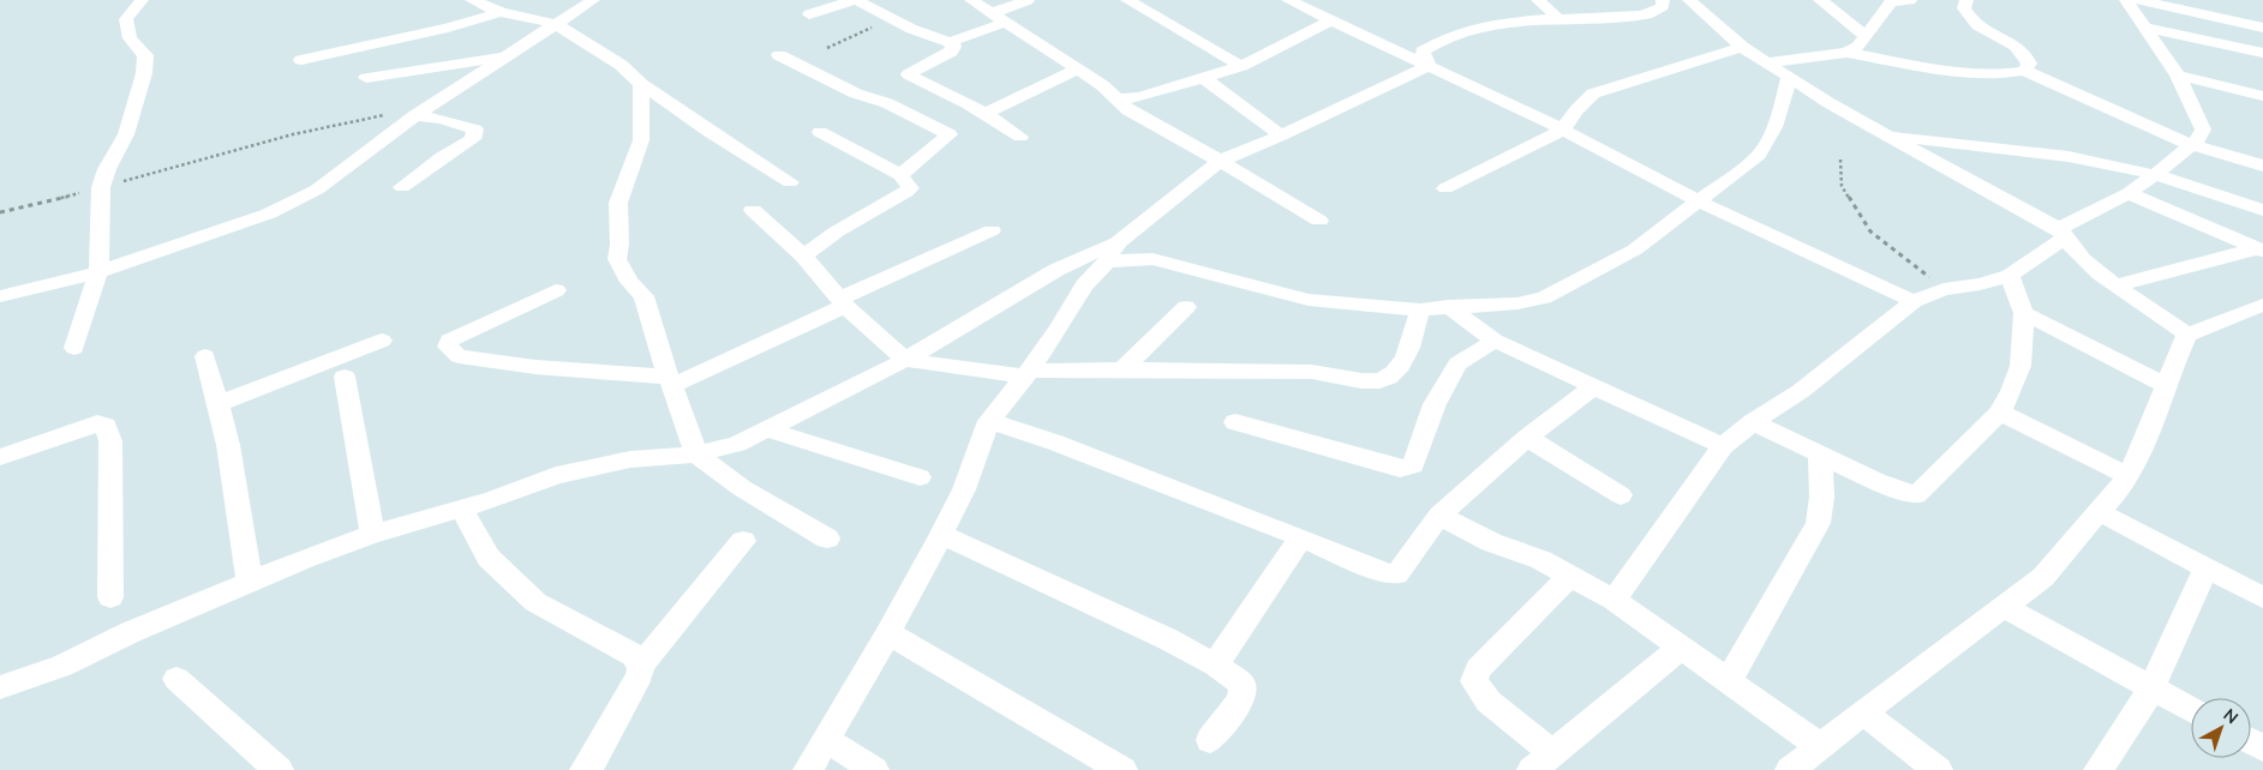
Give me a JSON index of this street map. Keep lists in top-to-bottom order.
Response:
{
  "north": "top right"
}
